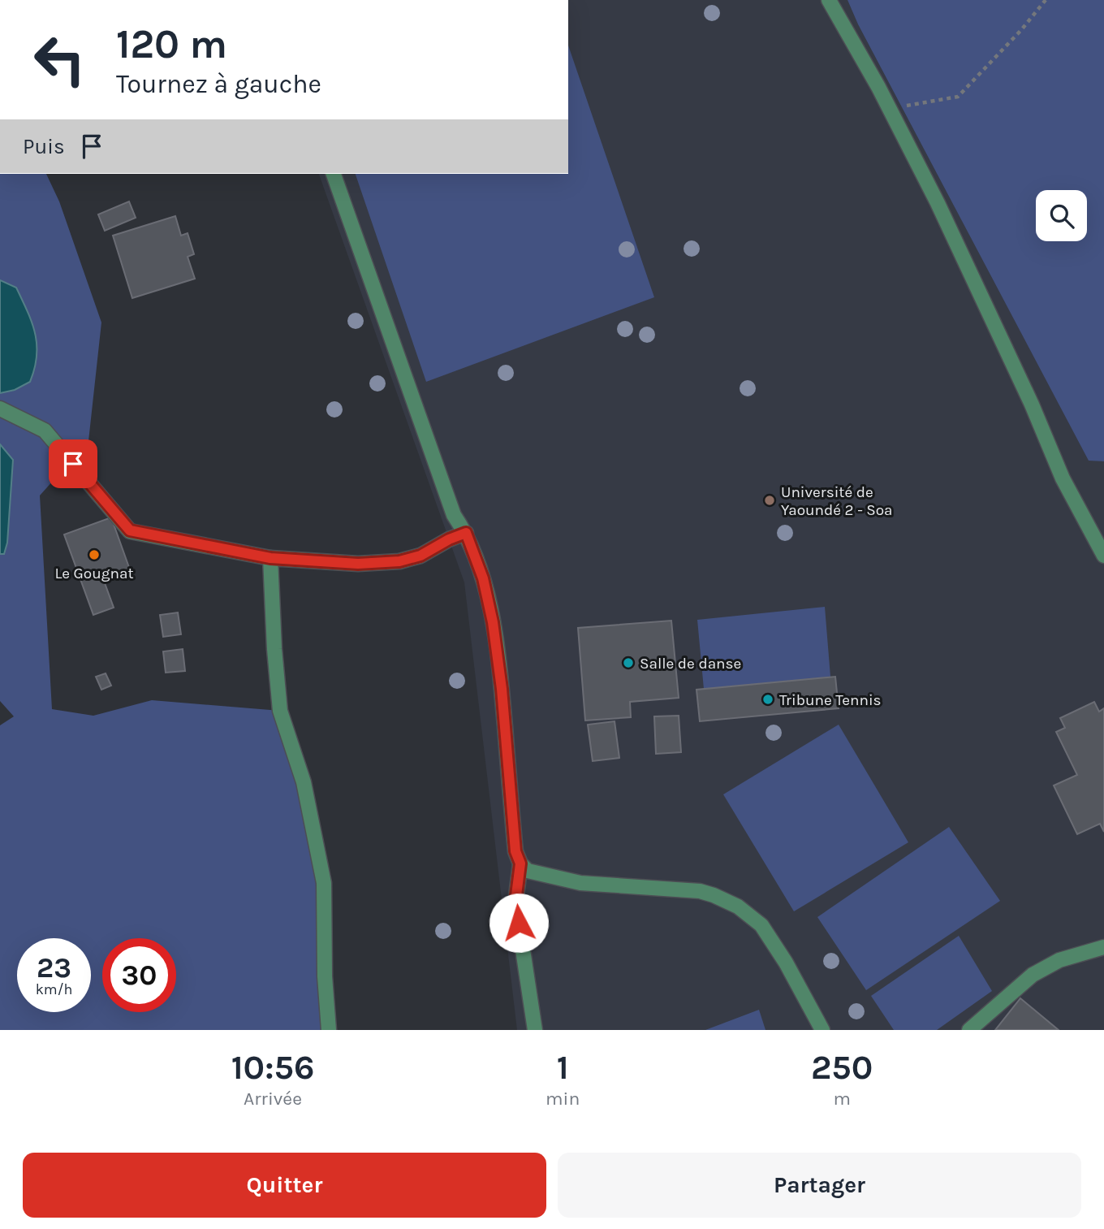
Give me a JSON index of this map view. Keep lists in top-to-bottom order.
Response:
{
  "places": [
    "Université de Yaoundé 2 - Soa",
    "Le Gougnat",
    "Salle de danse",
    "Tribune Tennis"
  ],
  "page": {
    "turn": ["120 m", "Tournez à gauche"],
    "then": "Puis",
    "speed": "23 km/h",
    "limit": "30",
    "eta": [
      "10:56",
      "Arrivée",
      "1",
      "min",
      "250",
      "m"
    ],
    "buttons": ["Quitter", "Partager"]
  }
}
